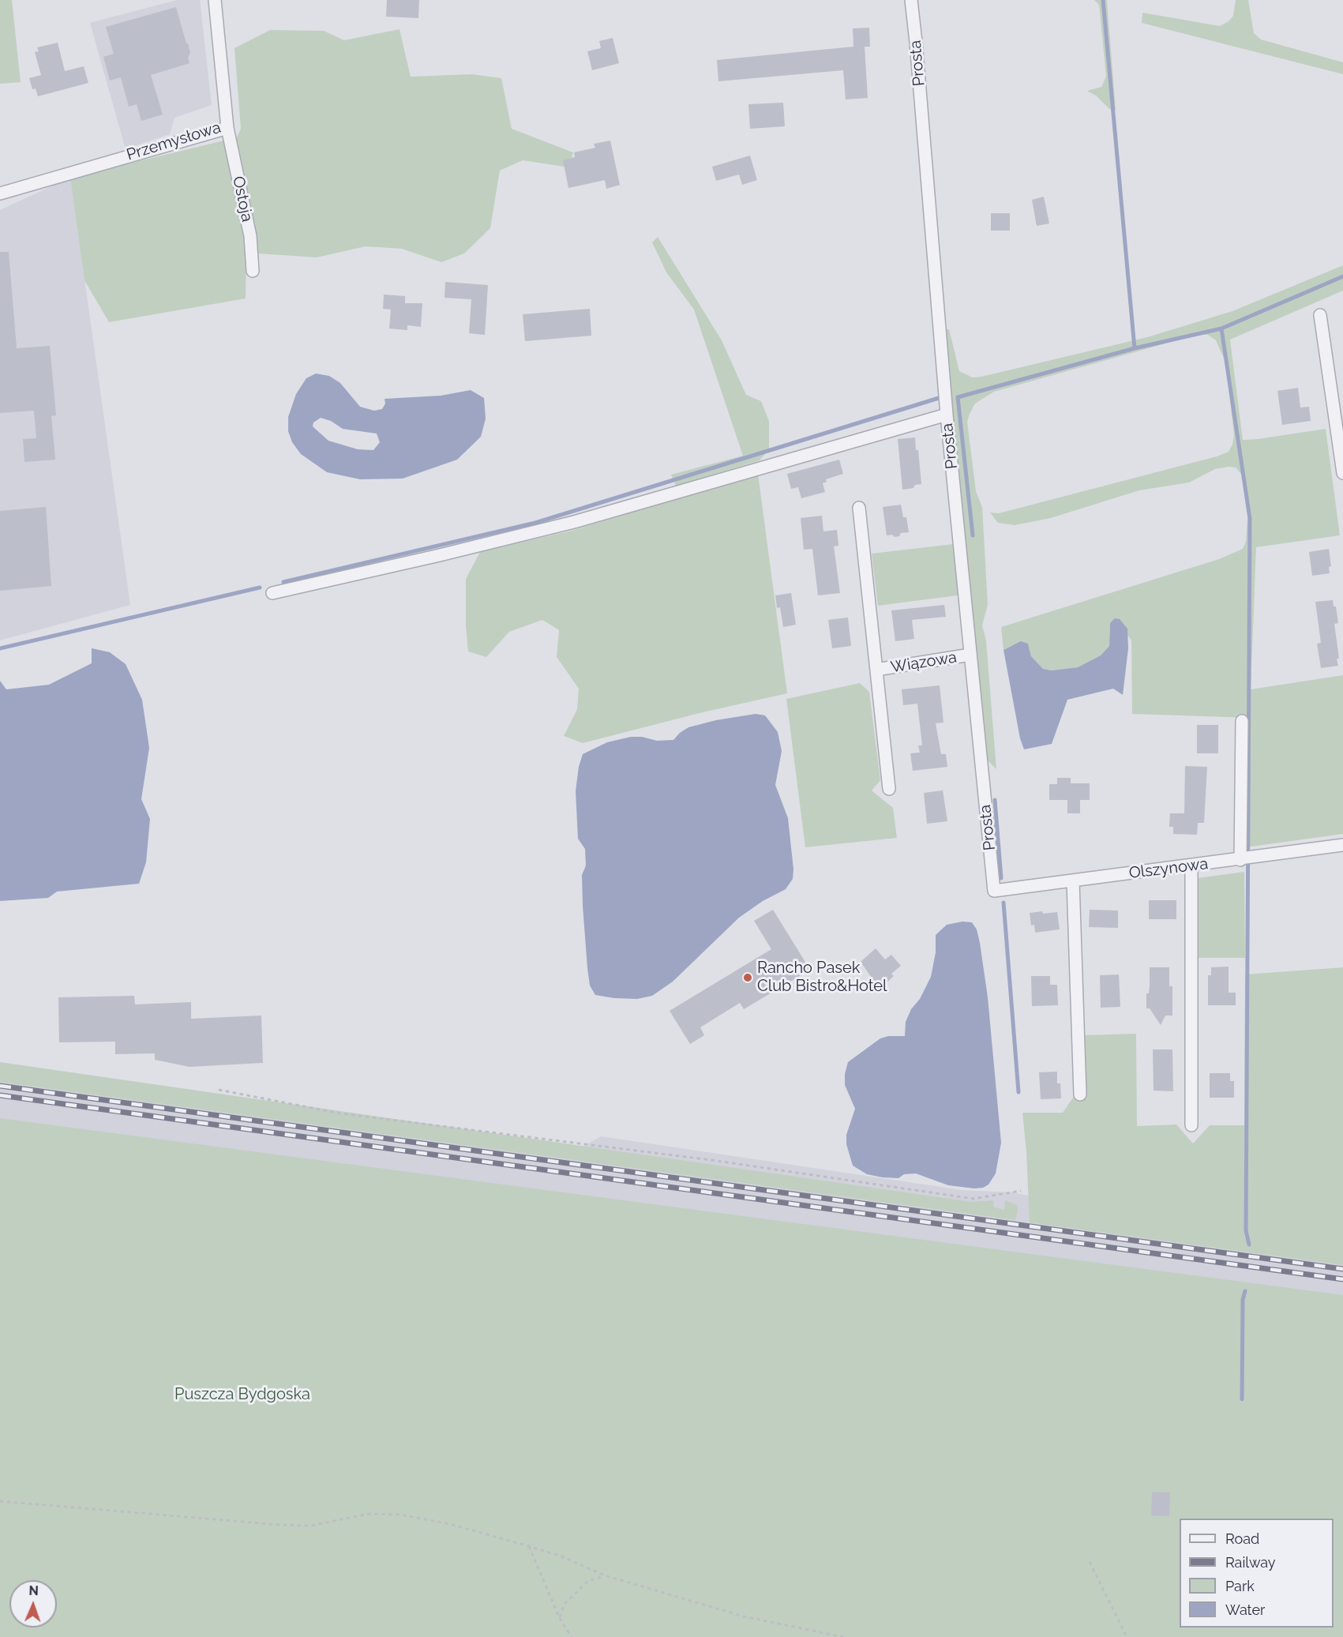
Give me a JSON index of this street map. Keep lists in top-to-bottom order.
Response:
{
  "streets": {
    "street": [
      "Prosta",
      "Przemysłowa",
      "Ostoja",
      "Wiązowa",
      "Olszynowa"
    ]
  },
  "crossings": [
    ["Prosta", "Wiązowa"],
    ["Prosta", "Olszynowa"],
    ["Przemysłowa", "Ostoja"]
  ],
  "parks": ["Puszcza Bydgoska"],
  "places": ["Rancho Pasek Club Bistro&Hotel"],
  "legend": [
    "Road",
    "Railway",
    "Park",
    "Water"
  ],
  "north": "top"
}
